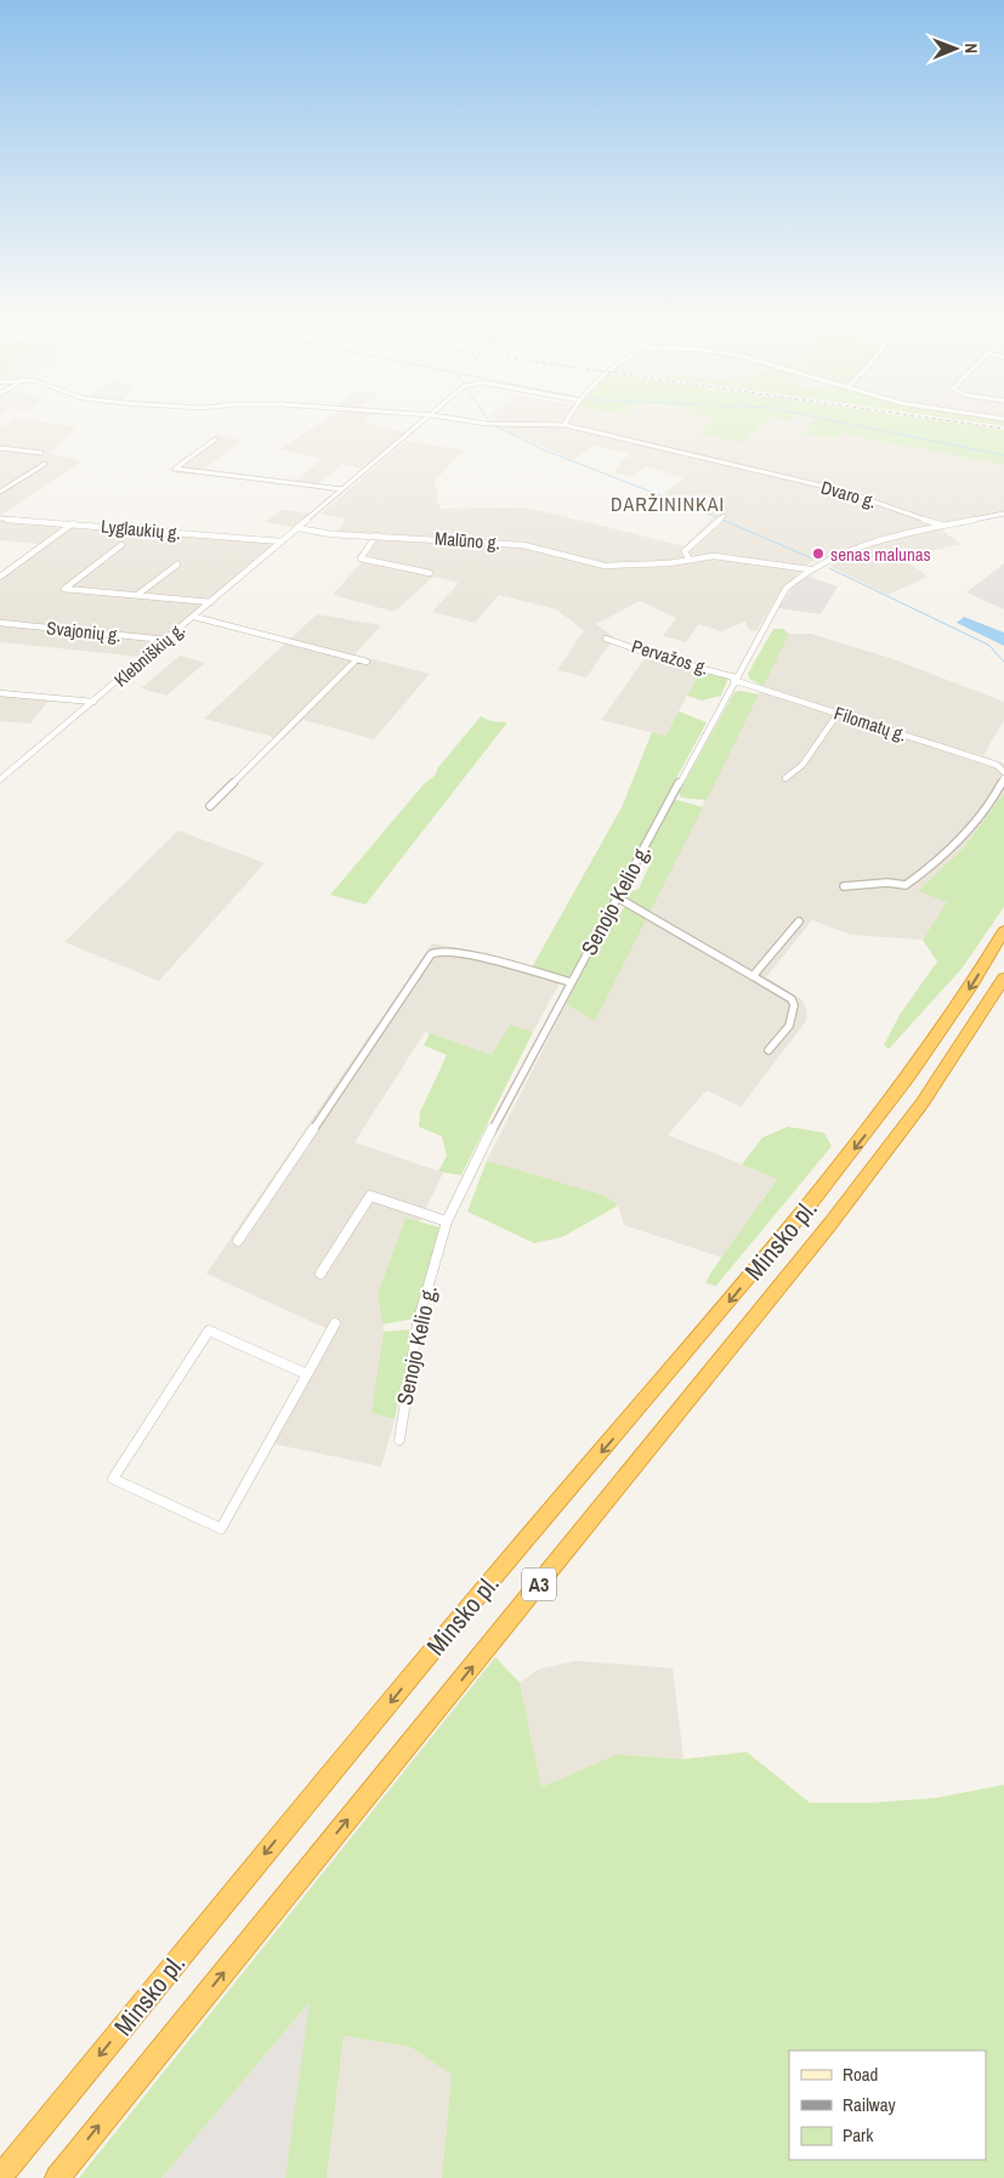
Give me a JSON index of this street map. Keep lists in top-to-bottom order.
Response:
{
  "streets": {
    "highway": ["Minsko pl.", "A3"],
    "street": [
      "Dvaro g.",
      "Lyglaukių g.",
      "Malūno g.",
      "Svajonių g.",
      "Klebniškių g.",
      "Pervažos g.",
      "Filomatų g.",
      "Senojo Kelio g."
    ]
  },
  "crossings": [
    ["Dvaro g.", "Senojo Kelio g."],
    ["Lyglaukių g.", "Klebniškių g."],
    ["Malūno g.", "Klebniškių g."],
    ["Malūno g.", "Senojo Kelio g."],
    ["Svajonių g.", "Klebniškių g."],
    ["Pervažos g.", "Filomatų g."],
    ["Pervažos g.", "Senojo Kelio g."],
    ["Filomatų g.", "Senojo Kelio g."]
  ],
  "districts": ["DARŽININKAI"],
  "places": ["senas malunas"],
  "legend": ["Road", "Railway", "Park"],
  "north": "right"
}
